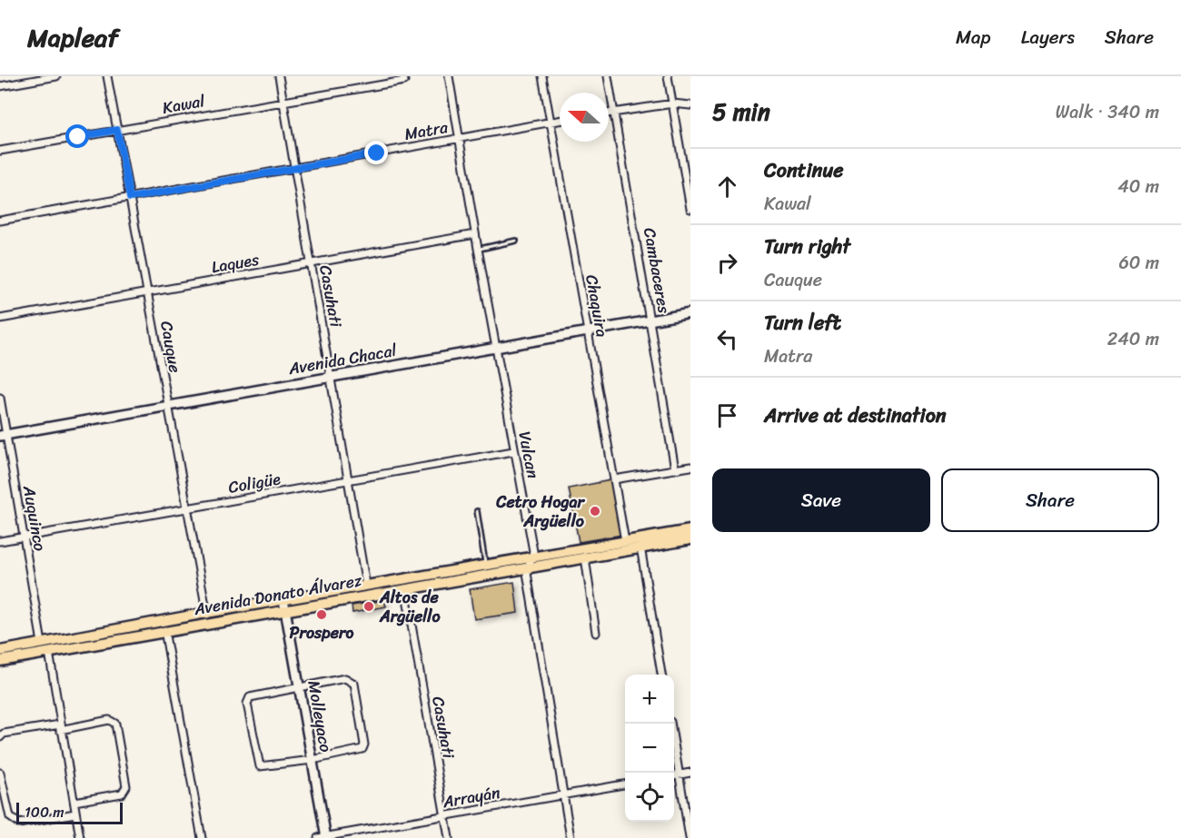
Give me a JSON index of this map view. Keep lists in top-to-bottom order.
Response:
{
  "streets": {
    "main road": ["Avenida Chacal", "Avenida Donato Álvarez", "Molleyaco"],
    "street": [
      "Kawal",
      "Matra",
      "Laques",
      "Cambaceres",
      "Casuhati",
      "Chaquira",
      "Cauque",
      "Vulcan",
      "Coligüe",
      "Auquinco",
      "Arrayán"
    ]
  },
  "crossings": [
    ["Kawal", "Casuhati"],
    ["Kawal", "Cauque"],
    ["Matra", "Casuhati"],
    ["Matra", "Chaquira"],
    ["Matra", "Cauque"],
    ["Matra", "Vulcan"],
    ["Laques", "Casuhati"],
    ["Laques", "Cauque"],
    ["Laques", "Vulcan"],
    ["Cambaceres", "Avenida Chacal"],
    ["Casuhati", "Avenida Chacal"],
    ["Casuhati", "Coligüe"],
    ["Casuhati", "Avenida Donato Álvarez"],
    ["Casuhati", "Arrayán"],
    ["Chaquira", "Avenida Chacal"],
    ["Chaquira", "Avenida Donato Álvarez"],
    ["Cauque", "Avenida Chacal"],
    ["Cauque", "Coligüe"],
    ["Cauque", "Avenida Donato Álvarez"],
    ["Avenida Chacal", "Vulcan"],
    ["Avenida Chacal", "Auquinco"],
    ["Vulcan", "Coligüe"],
    ["Vulcan", "Avenida Donato Álvarez"],
    ["Coligüe", "Auquinco"],
    ["Auquinco", "Avenida Donato Álvarez"],
    ["Avenida Donato Álvarez", "Molleyaco"],
    ["Molleyaco", "Arrayán"]
  ],
  "places": ["Cetro Hogar Argüello", "Altos de Argüello", "Prospero"],
  "scale_bar": "100 m",
  "north": "left",
  "page": {
    "header": "Mapleaf",
    "nav": ["Map", "Layers", "Share"],
    "heading": ["5 min", "Walk · 340 m"],
    "list": [
      ["Continue", "Kawal", "40 m"],
      ["Turn right", "Cauque", "60 m"],
      ["Turn left", "Matra", "240 m"],
      "Arrive at destination"
    ],
    "buttons": ["Save", "Share"],
    "map_buttons": ["+", "−"],
    "scale": "100 m"
  }
}
